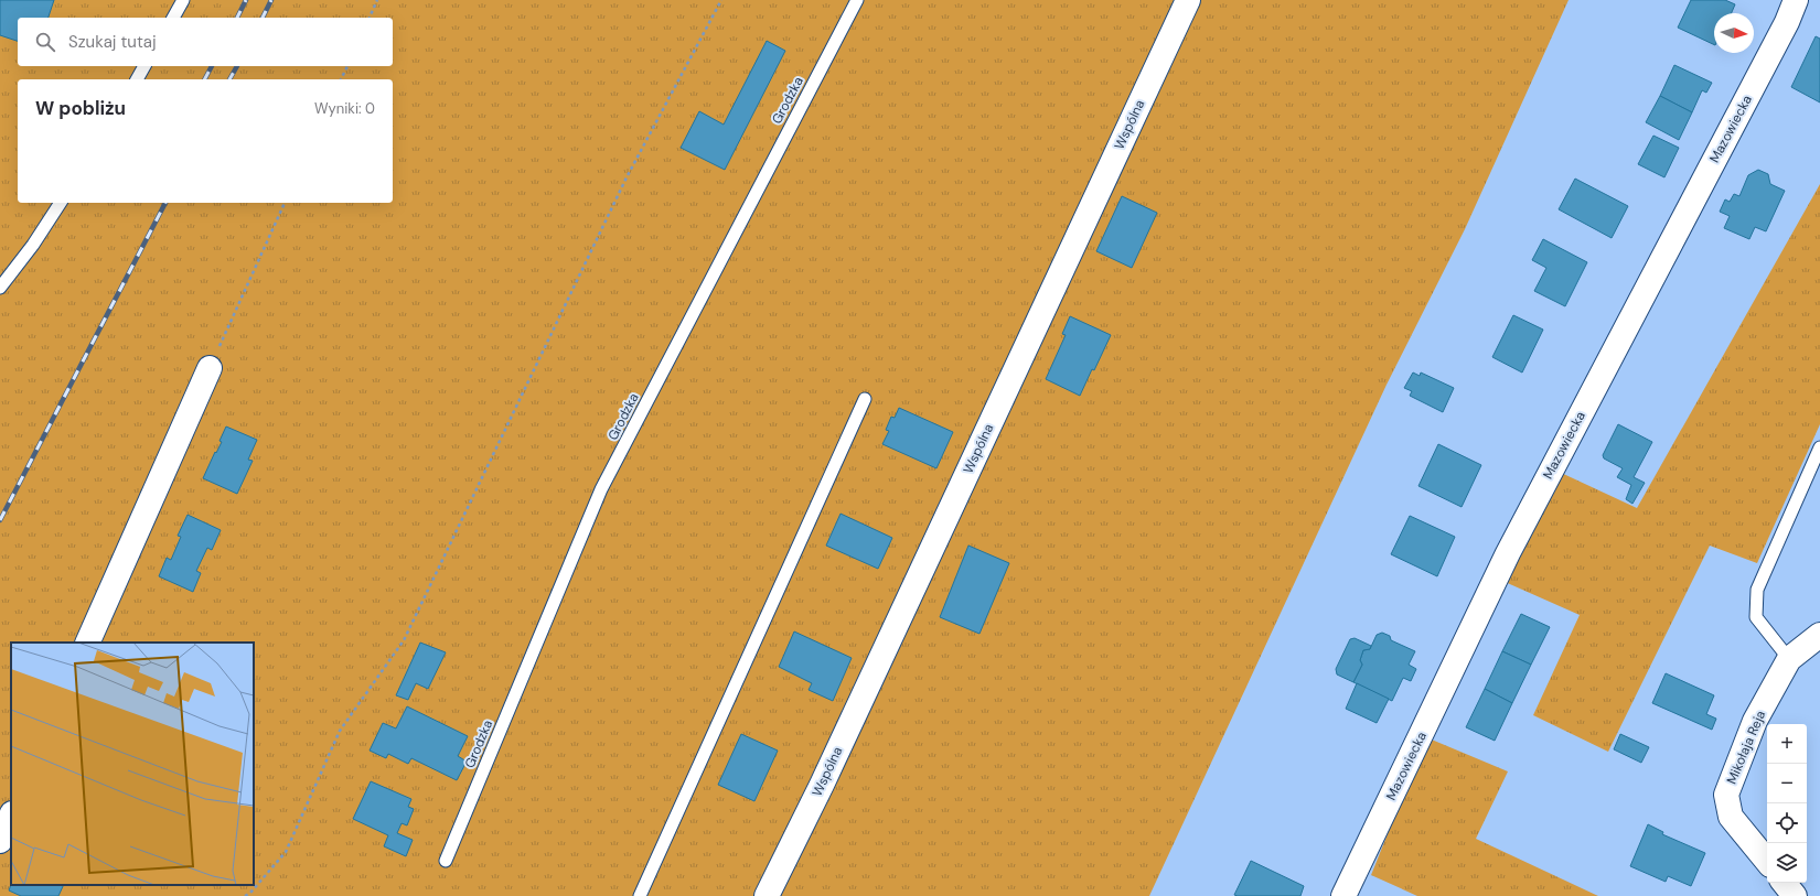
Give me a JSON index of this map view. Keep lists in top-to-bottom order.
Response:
{
  "streets": {
    "street": ["Wspólna", "Mazowiecka", "Mikołaja Reja"],
    "lane": ["Grodzka"]
  },
  "north": "right",
  "page": {
    "search": "Szukaj tutaj",
    "heading": ["W pobliżu", "Wyniki: 0"],
    "map_buttons": ["+", "−"]
  }
}
